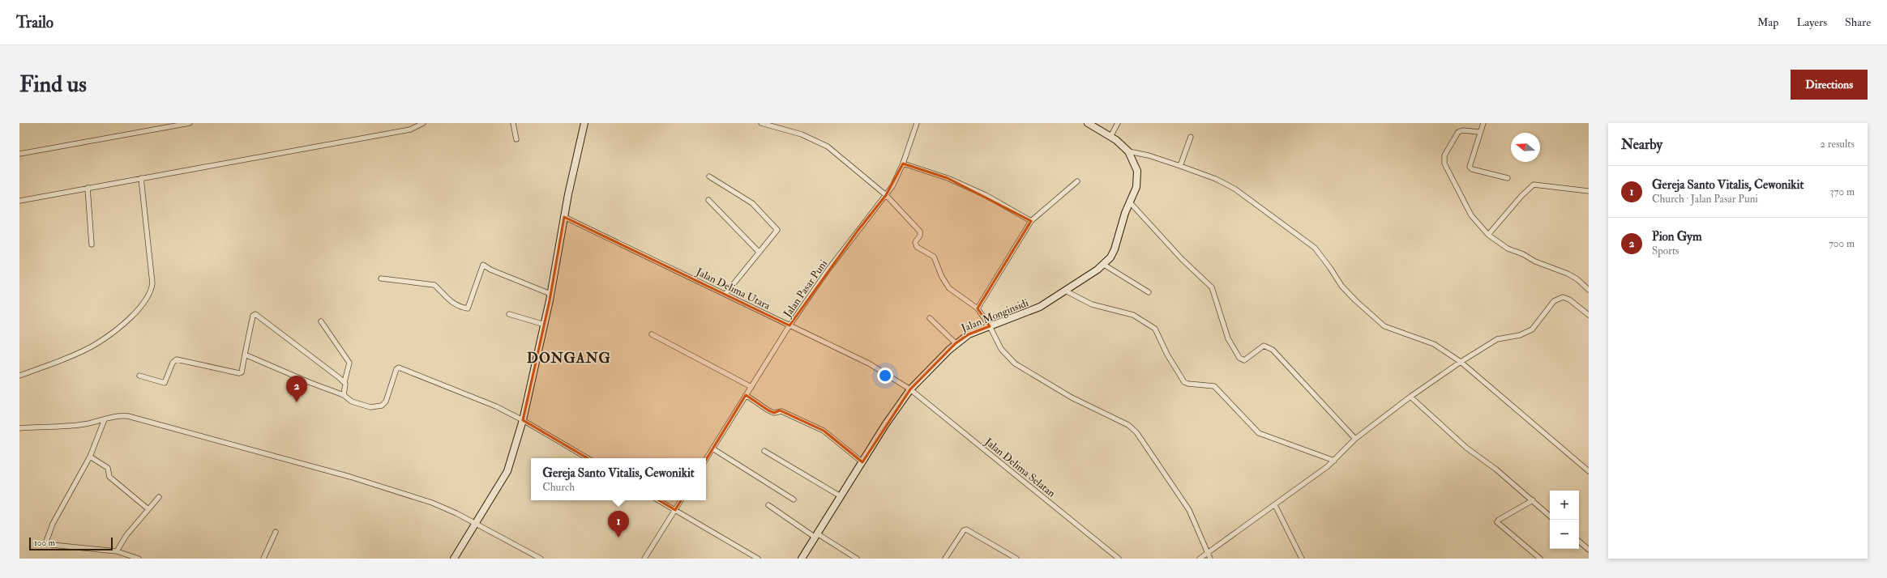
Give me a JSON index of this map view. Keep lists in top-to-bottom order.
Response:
{
  "streets": {
    "street": [
      "Jalan Delima Utara",
      "Jalan Pasar Puni",
      "Jalan Monginsidi",
      "Jalan Delima Selatan"
    ]
  },
  "crossings": [
    ["Jalan Delima Utara", "Jalan Pasar Puni"],
    ["Jalan Delima Utara", "Jalan Monginsidi"],
    ["Jalan Delima Utara", "Jalan Delima Selatan"],
    ["Jalan Monginsidi", "Jalan Delima Selatan"]
  ],
  "districts": ["DONGANG"],
  "scale_bar": "100 m",
  "north": "left",
  "page": {
    "header": "Trailo",
    "nav": ["Map", "Layers", "Share"],
    "buttons": "Directions",
    "title": "Find us",
    "heading": ["Nearby", "2 results"],
    "list": [
      {
        "mark": "1",
        "name": "Gereja Santo Vitalis, Cewonikit",
        "note": "Church · Jalan Pasar Puni",
        "value": "370 m"
      },
      {
        "mark": "2",
        "name": "Pion Gym",
        "note": "Sports",
        "value": "700 m"
      }
    ],
    "pins": ["2", "1"],
    "popup": ["Gereja Santo Vitalis, Cewonikit", "Church"],
    "map_buttons": ["+", "−"],
    "scale": "100 m"
  }
}
